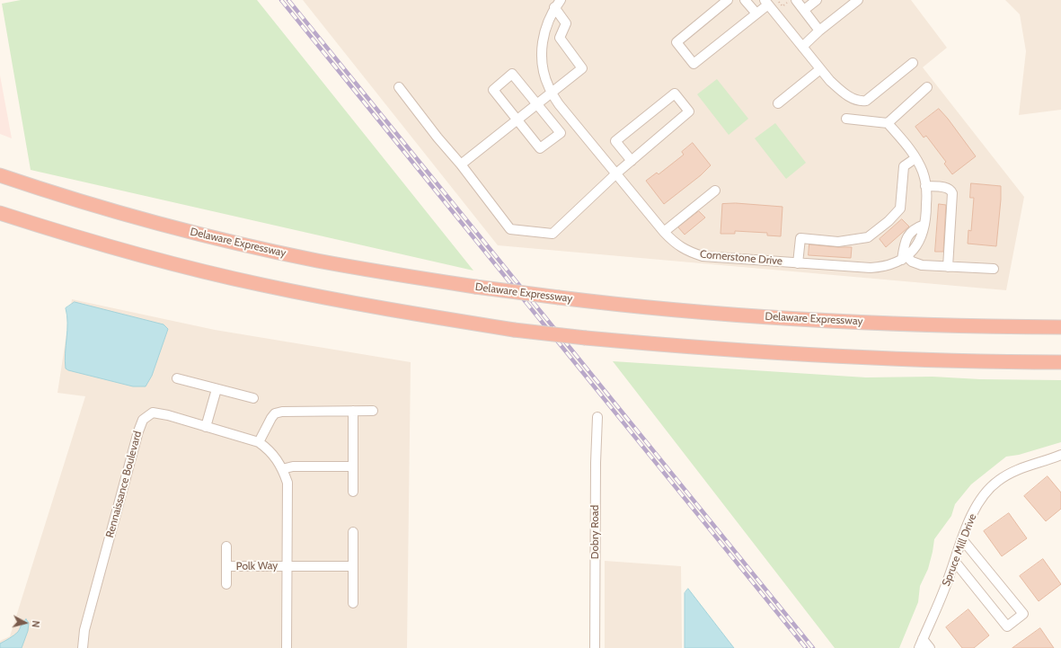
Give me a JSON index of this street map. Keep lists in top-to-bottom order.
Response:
{
  "streets": {
    "highway": ["Delaware Expressway"],
    "street": [
      "Cornerstone Drive",
      "Rennaissance Boulevard",
      "Dobry Road",
      "Spruce Mill Drive",
      "Polk Way"
    ]
  },
  "crossings": [
    ["Rennaissance Boulevard", "Polk Way"]
  ],
  "north": "right"
}
